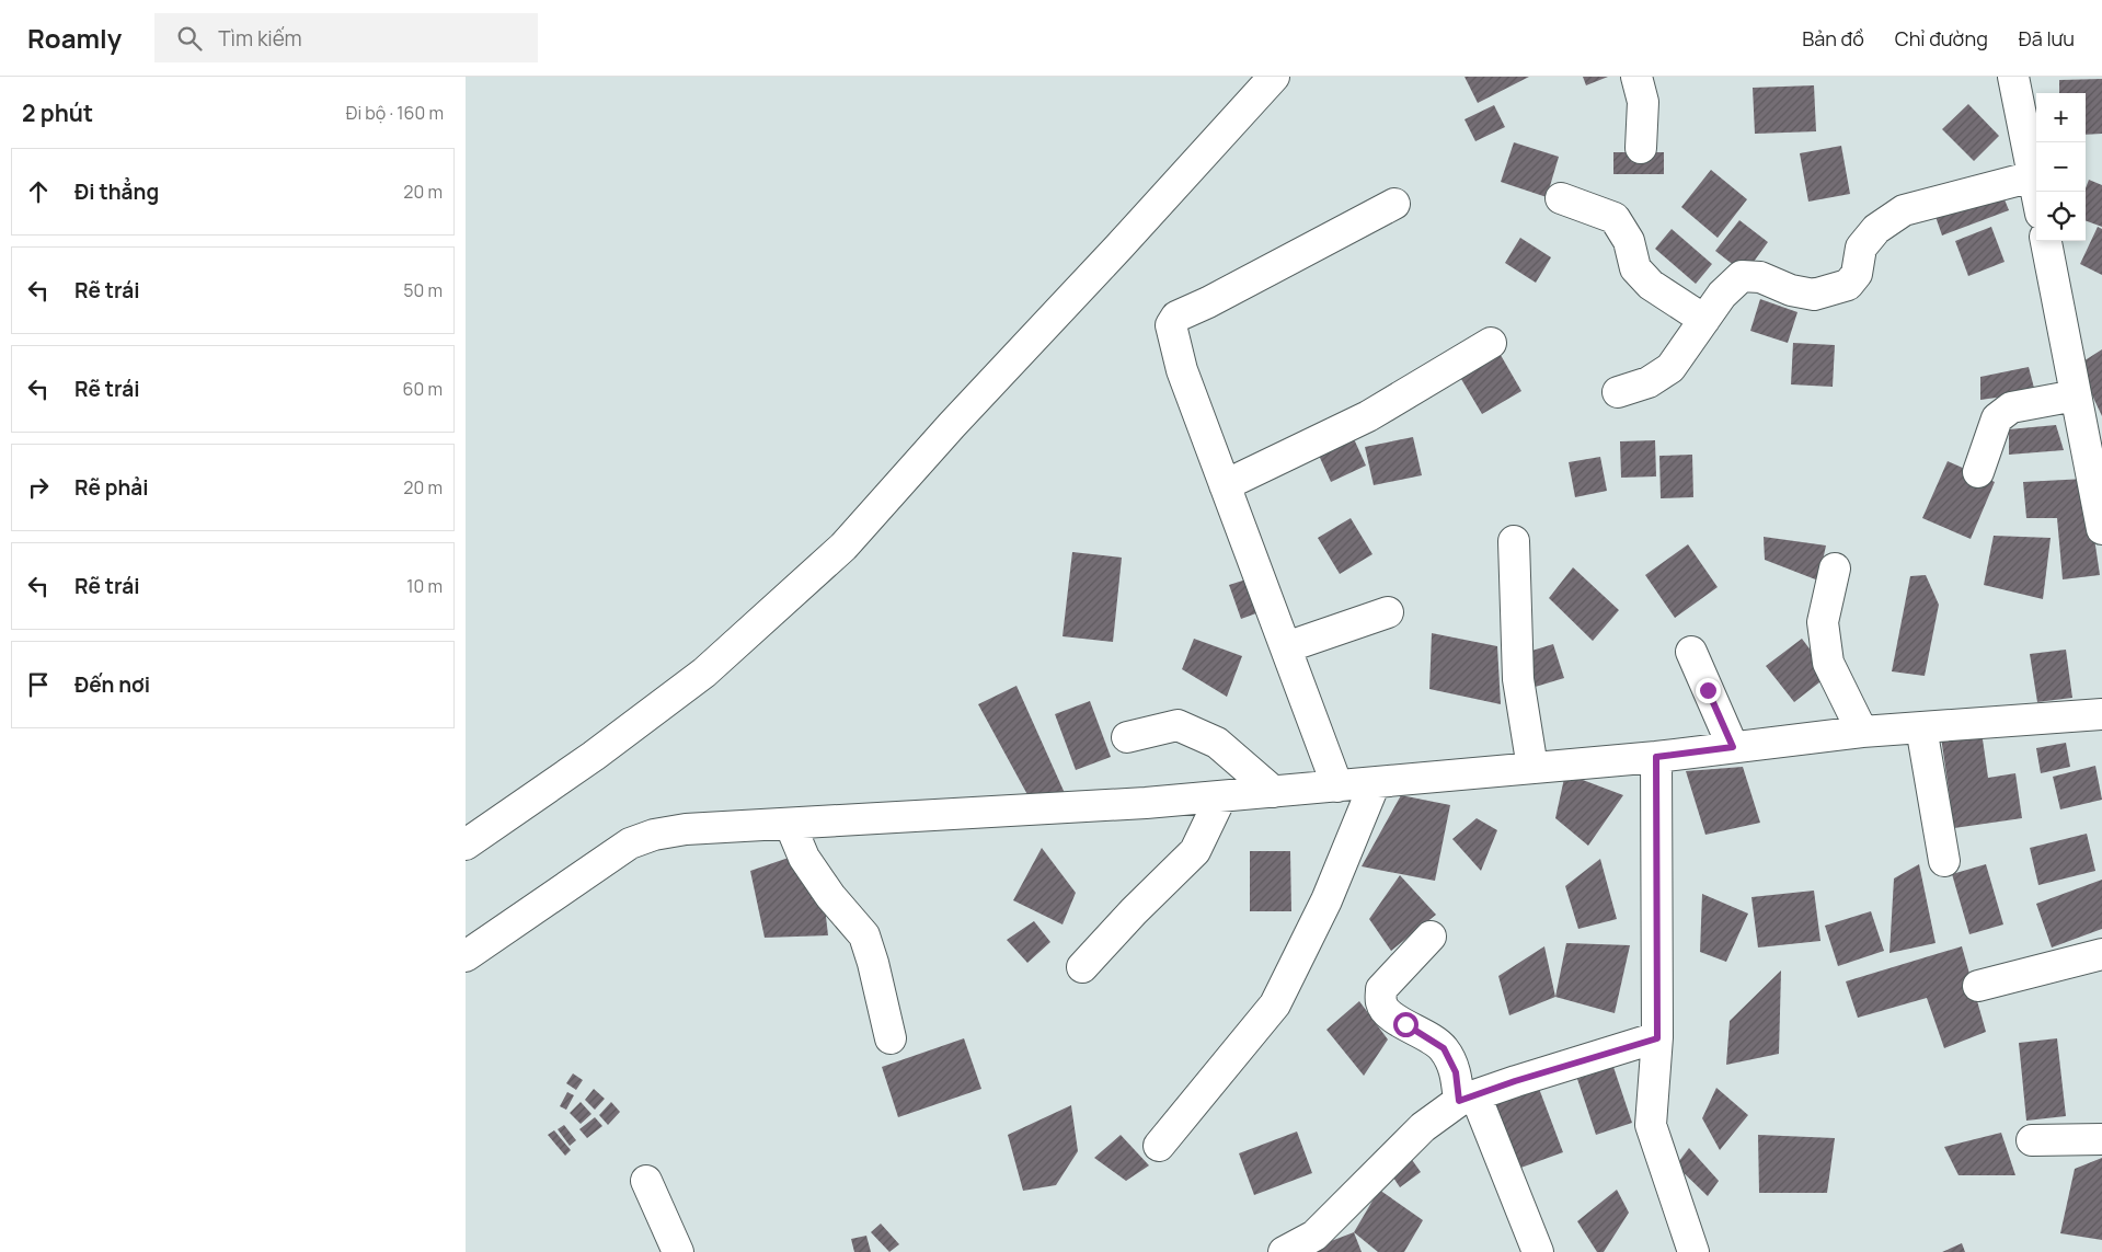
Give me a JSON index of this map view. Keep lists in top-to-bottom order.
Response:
{
  "page": {
    "header": "Roamly",
    "search": "Tìm kiếm",
    "nav": ["Bản đồ", "Chỉ đường", "Đã lưu"],
    "heading": ["2 phút", "Đi bộ · 160 m"],
    "map_buttons": ["+", "−"],
    "list": [
      ["Đi thẳng", "20 m"],
      ["Rẽ trái", "50 m"],
      ["Rẽ trái", "60 m"],
      ["Rẽ phải", "20 m"],
      ["Rẽ trái", "10 m"],
      "Đến nơi"
    ]
  }
}
